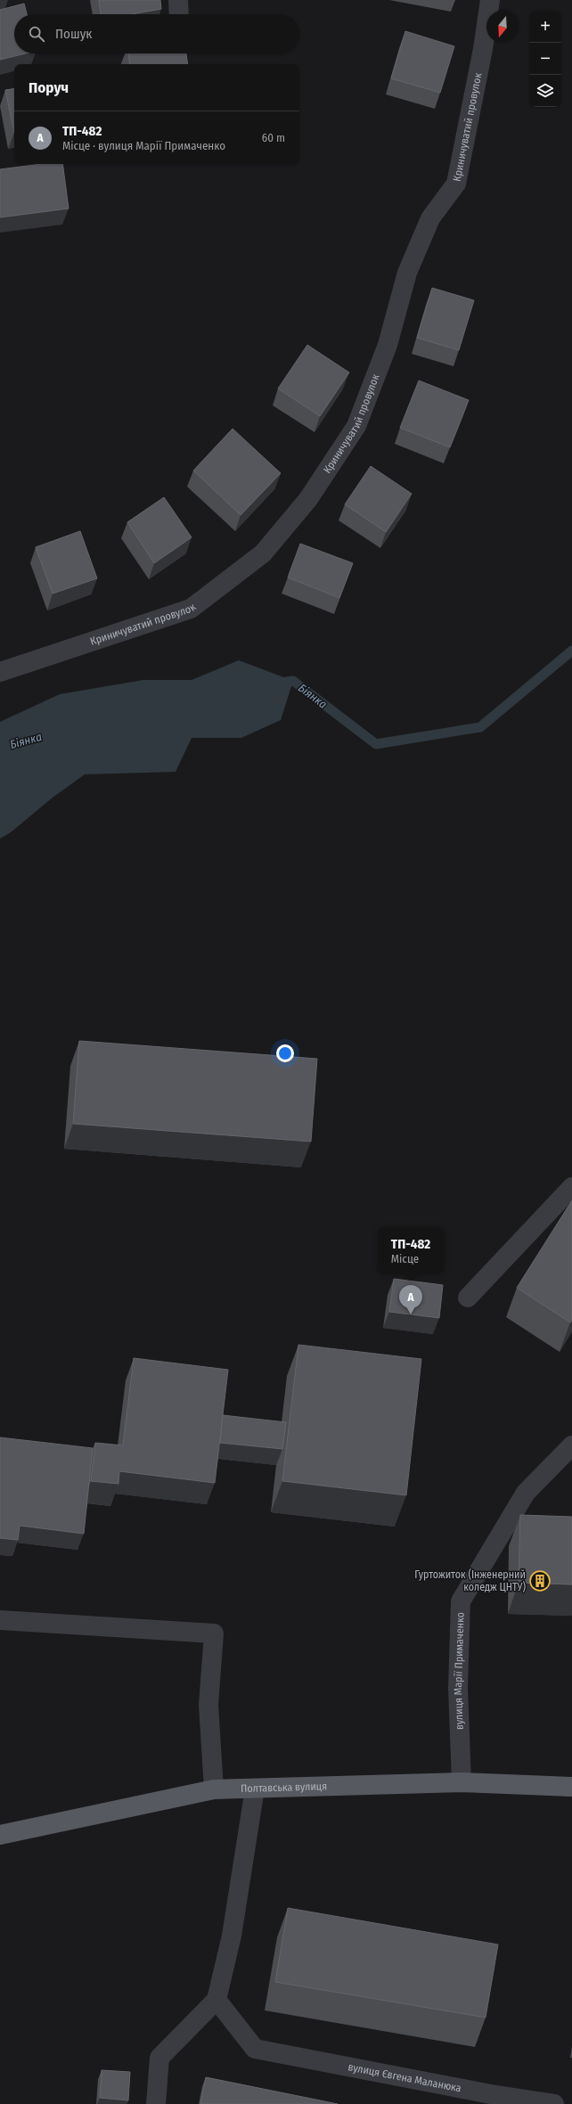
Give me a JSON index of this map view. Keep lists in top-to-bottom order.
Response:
{
  "streets": {
    "main road": ["Полтавська вулиця"],
    "street": ["Криничуватий провулок", "вулиця Марії Примаченко", "вулиця Євгена Маланюка"]
  },
  "crossings": [
    ["вулиця Марії Примаченко", "Полтавська вулиця"]
  ],
  "water": ["Біянка"],
  "places": {
    "building": ["Гуртожиток (Інженерний коледж ЦНТУ)"]
  },
  "north": "bottom",
  "page": {
    "map_buttons": ["+", "−"],
    "search": "Пошук",
    "heading": "Поруч",
    "list": [
      {
        "mark": "A",
        "name": "ТП-482",
        "note": "Місце · вулиця Марії Примаченко",
        "value": "60 m"
      }
    ],
    "popup": ["ТП-482", "Місце"],
    "pins": "A"
  }
}
